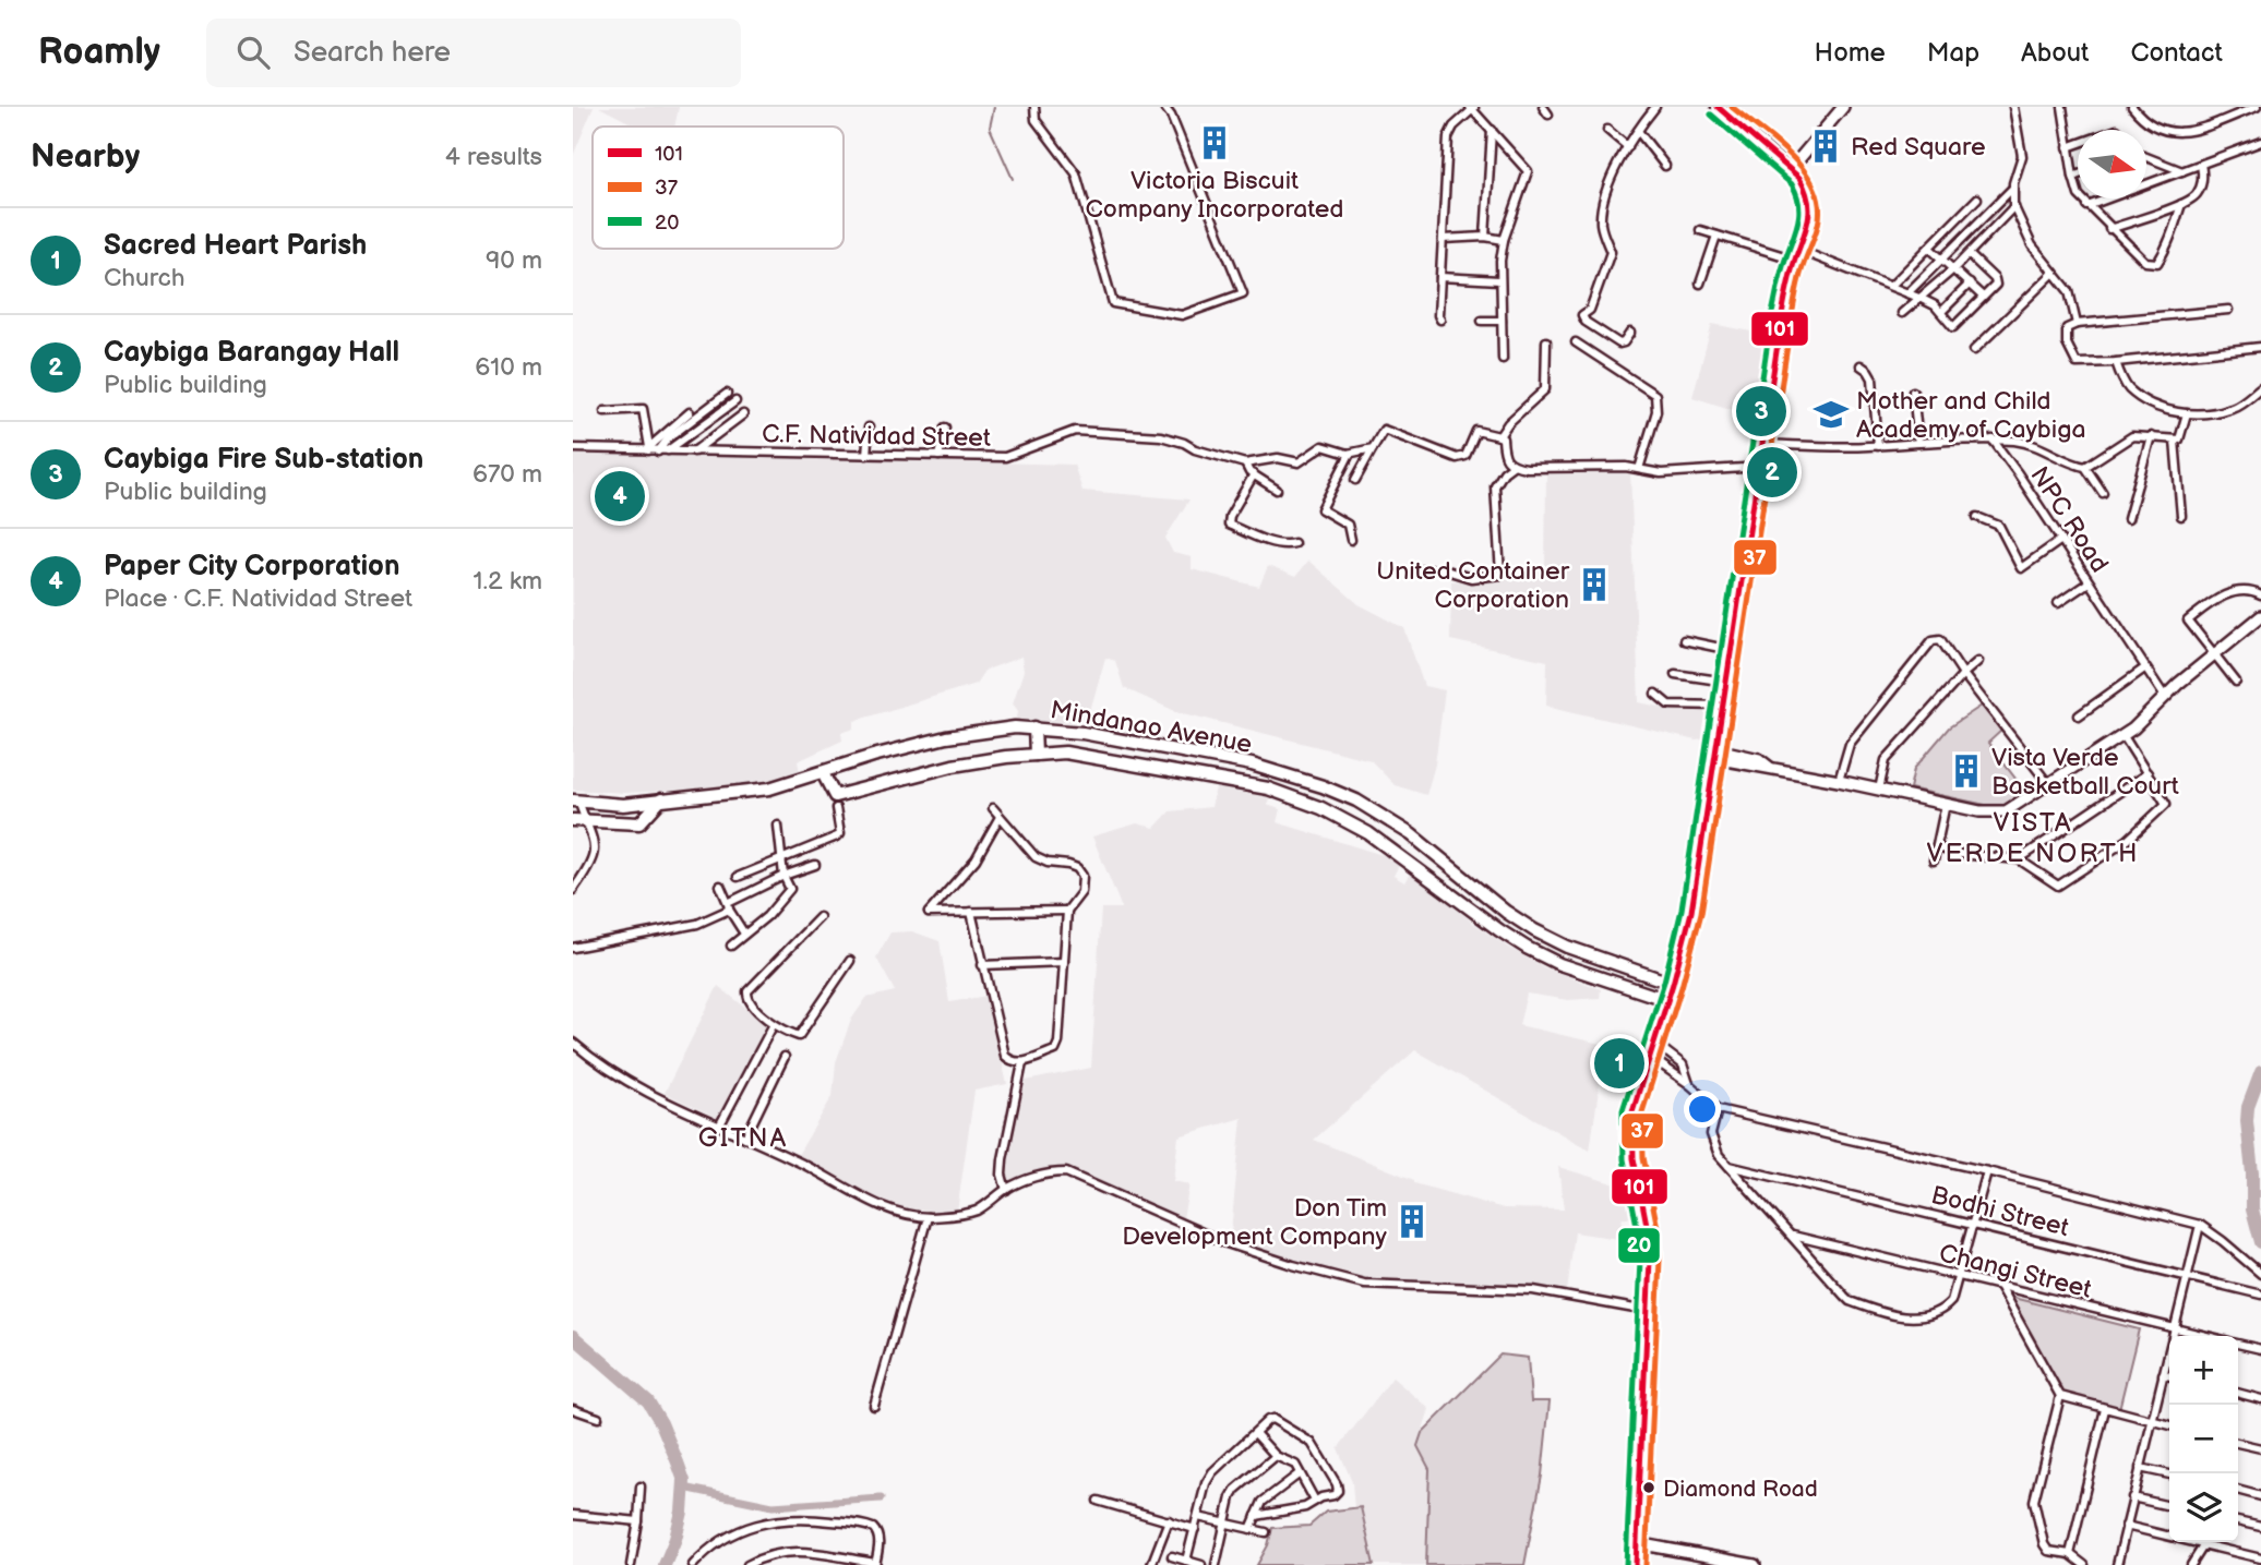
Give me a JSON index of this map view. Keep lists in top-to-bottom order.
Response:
{
  "streets": {
    "main road": ["Mindanao Avenue"],
    "street": [
      "C.F. Natividad Street",
      "NPC Road",
      "Bodhi Street",
      "Changi Street"
    ]
  },
  "districts": ["VISTA VERDE NORTH", "GITNA"],
  "places": {
    "building": [
      "Victoria Biscuit Company Incorporated",
      "Red Square",
      "United Container Corporation",
      "Vista Verde Basketball Court",
      "Don Tim Development Company"
    ],
    "school or university": ["Mother and Child Academy of Caybiga"],
    "other": ["Diamond Road"]
  },
  "lines": ["transit line 101", "transit line 37", "transit line 20"],
  "legend": ["101", "37", "20"],
  "north": "right",
  "page": {
    "header": "Roamly",
    "search": "Search here",
    "nav": [
      "Home",
      "Map",
      "About",
      "Contact"
    ],
    "heading": ["Nearby", "4 results"],
    "list": [
      {
        "mark": "1",
        "name": "Sacred Heart Parish",
        "note": "Church",
        "value": "90 m"
      },
      {
        "mark": "2",
        "name": "Caybiga Barangay Hall",
        "note": "Public building",
        "value": "610 m"
      },
      {
        "mark": "3",
        "name": "Caybiga Fire Sub-station",
        "note": "Public building",
        "value": "670 m"
      },
      {
        "mark": "4",
        "name": "Paper City Corporation",
        "note": "Place · C.F. Natividad Street",
        "value": "1.2 km"
      }
    ],
    "pins": [
      "3",
      "2",
      "4",
      "1"
    ],
    "map_buttons": ["+", "−"]
  }
}
